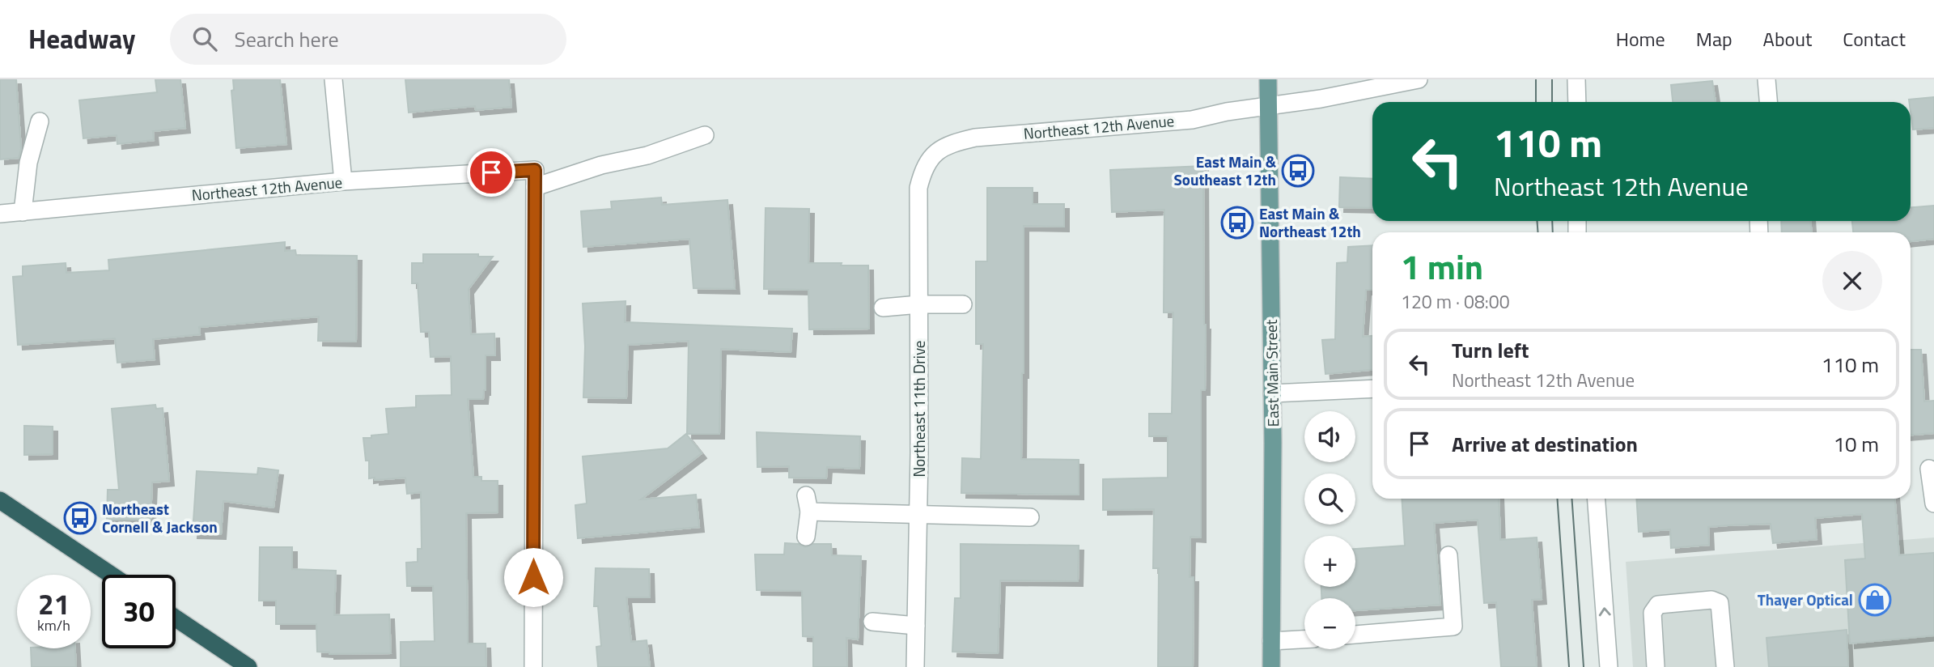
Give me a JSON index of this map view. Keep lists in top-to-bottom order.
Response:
{
  "streets": {
    "main road": ["East Main Street"],
    "street": ["Northeast 12th Avenue", "Northeast 11th Drive"]
  },
  "crossings": [
    ["Northeast 12th Avenue", "East Main Street"],
    ["Northeast 12th Avenue", "Northeast 11th Drive"]
  ],
  "places": {
    "bus stop": ["East Main & Southeast 12th", "East Main & Northeast 12th", "Northeast Cornell & Jackson"],
    "shop": ["Thayer Optical"]
  },
  "page": {
    "header": "Headway",
    "search": "Search here",
    "nav": [
      "Home",
      "Map",
      "About",
      "Contact"
    ],
    "turn": ["110 m", "Northeast 12th Avenue"],
    "heading": ["1 min", "120 m · 08:00"],
    "list": [
      {
        "name": "Turn left",
        "note": "Northeast 12th Avenue",
        "value": "110 m"
      },
      {
        "name": "Arrive at destination",
        "value": "10 m"
      }
    ],
    "map_buttons": ["+", "−"],
    "speed": "21 km/h",
    "limit": "30"
  }
}
